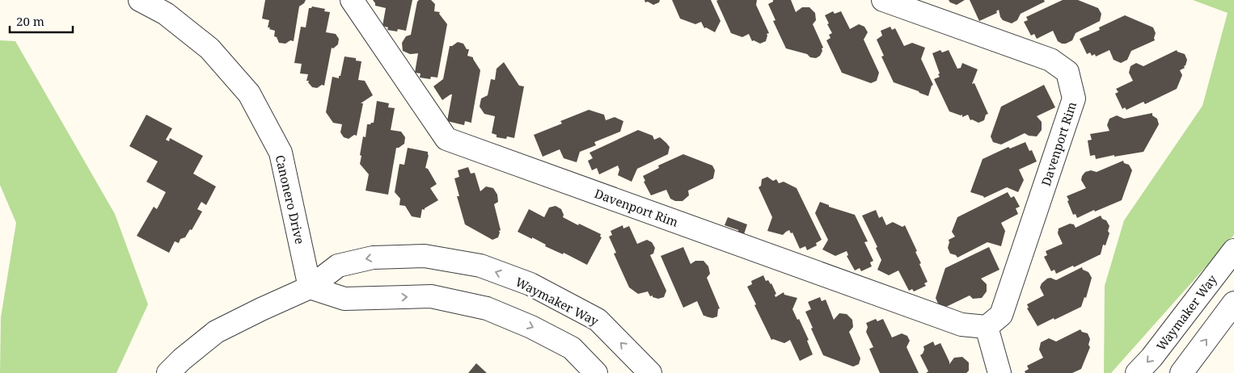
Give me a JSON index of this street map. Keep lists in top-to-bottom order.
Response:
{
  "streets": {
    "street": ["Davenport Rim", "Canonero Drive", "Waymaker Way"]
  },
  "crossings": [
    ["Canonero Drive", "Waymaker Way"]
  ],
  "one_way": ["Waymaker Way"],
  "scale_bar": "20 m"
}
